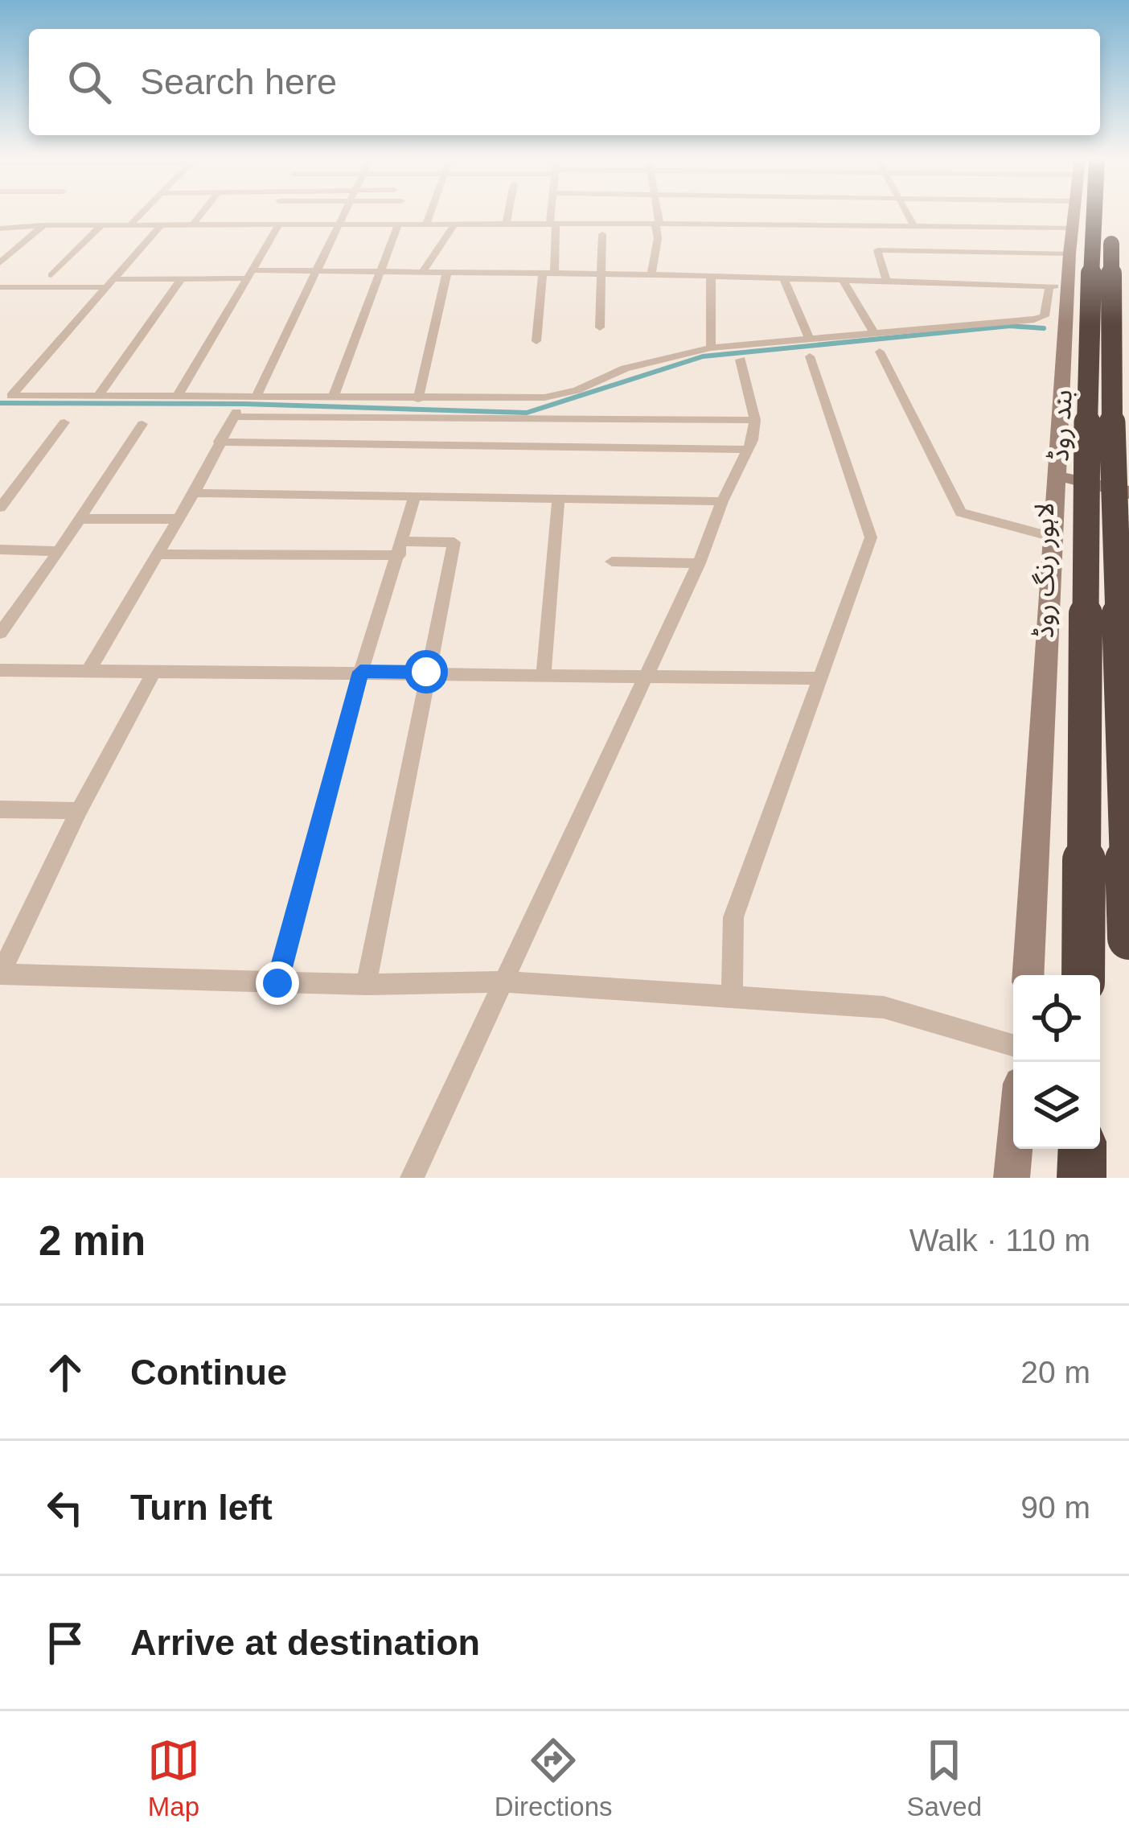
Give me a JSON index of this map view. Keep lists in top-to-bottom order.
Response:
{
  "streets": {
    "highway": ["لاہور رنگ روڈ"],
    "main road": ["بند روڈ"]
  },
  "page": {
    "search": "Search here",
    "heading": ["2 min", "Walk · 110 m"],
    "list": [
      ["Continue", "20 m"],
      ["Turn left", "90 m"],
      "Arrive at destination"
    ],
    "nav": ["Map", "Directions", "Saved"]
  }
}
